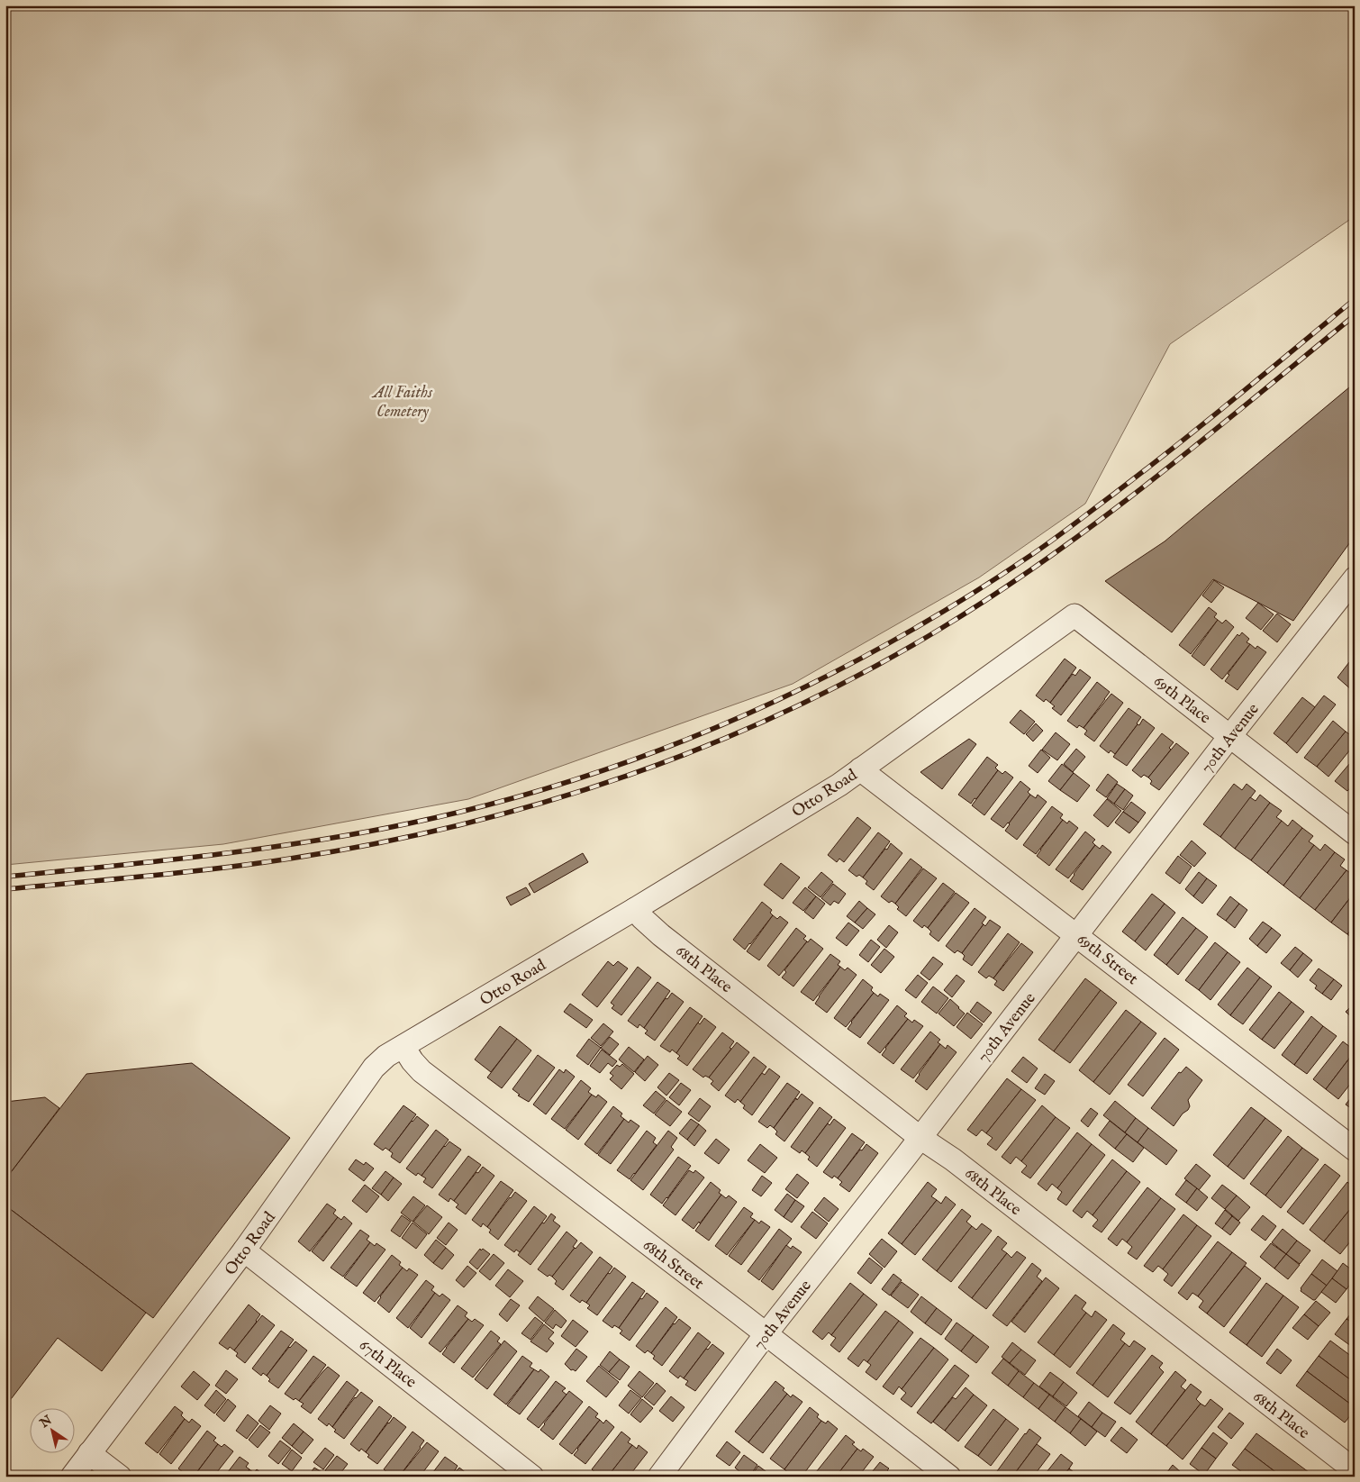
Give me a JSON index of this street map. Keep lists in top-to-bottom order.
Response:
{
  "streets": {
    "street": [
      "69th Place",
      "70th Avenue",
      "Otto Road",
      "69th Street",
      "68th Place",
      "68th Street",
      "67th Place"
    ]
  },
  "crossings": [
    ["69th Place", "70th Avenue"],
    ["69th Place", "Otto Road"],
    ["70th Avenue", "69th Street"],
    ["70th Avenue", "68th Place"],
    ["70th Avenue", "68th Street"],
    ["Otto Road", "69th Street"],
    ["Otto Road", "68th Place"],
    ["Otto Road", "68th Street"],
    ["Otto Road", "67th Place"]
  ],
  "parks": ["All Faiths Cemetery"],
  "north": "top left"
}
